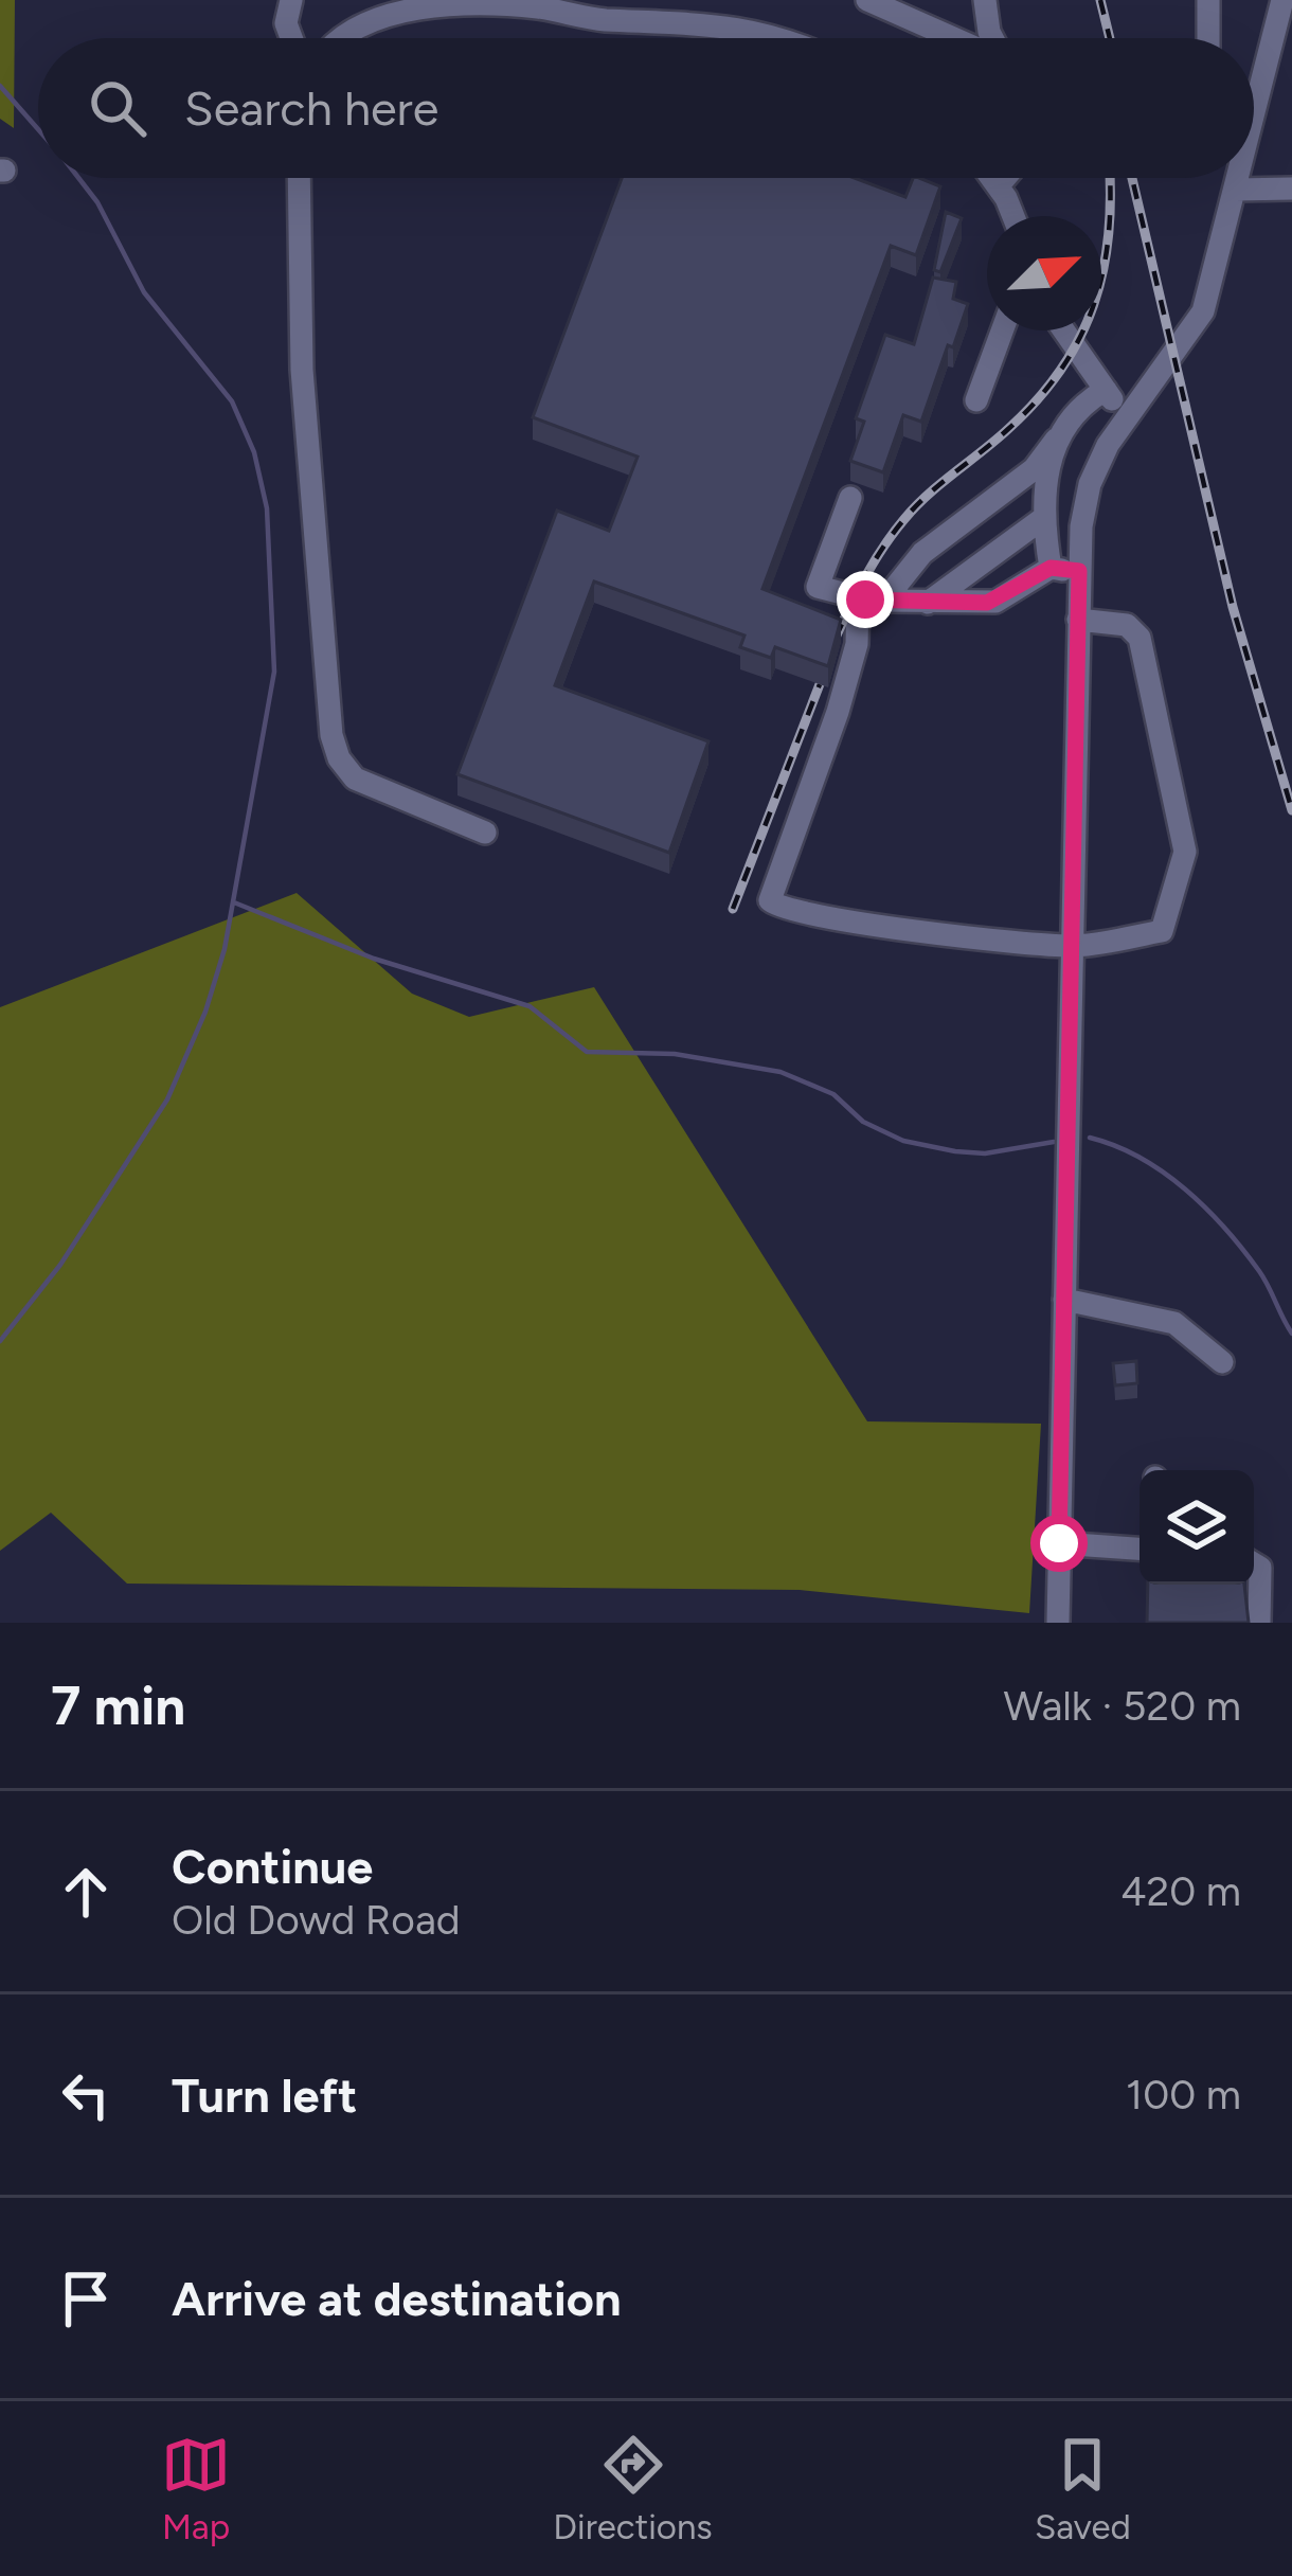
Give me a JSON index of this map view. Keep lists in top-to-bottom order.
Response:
{
  "north": "top right",
  "page": {
    "search": "Search here",
    "heading": ["7 min", "Walk · 520 m"],
    "list": [
      ["Continue", "Old Dowd Road", "420 m"],
      ["Turn left", "100 m"],
      "Arrive at destination"
    ],
    "nav": ["Map", "Directions", "Saved"]
  }
}
